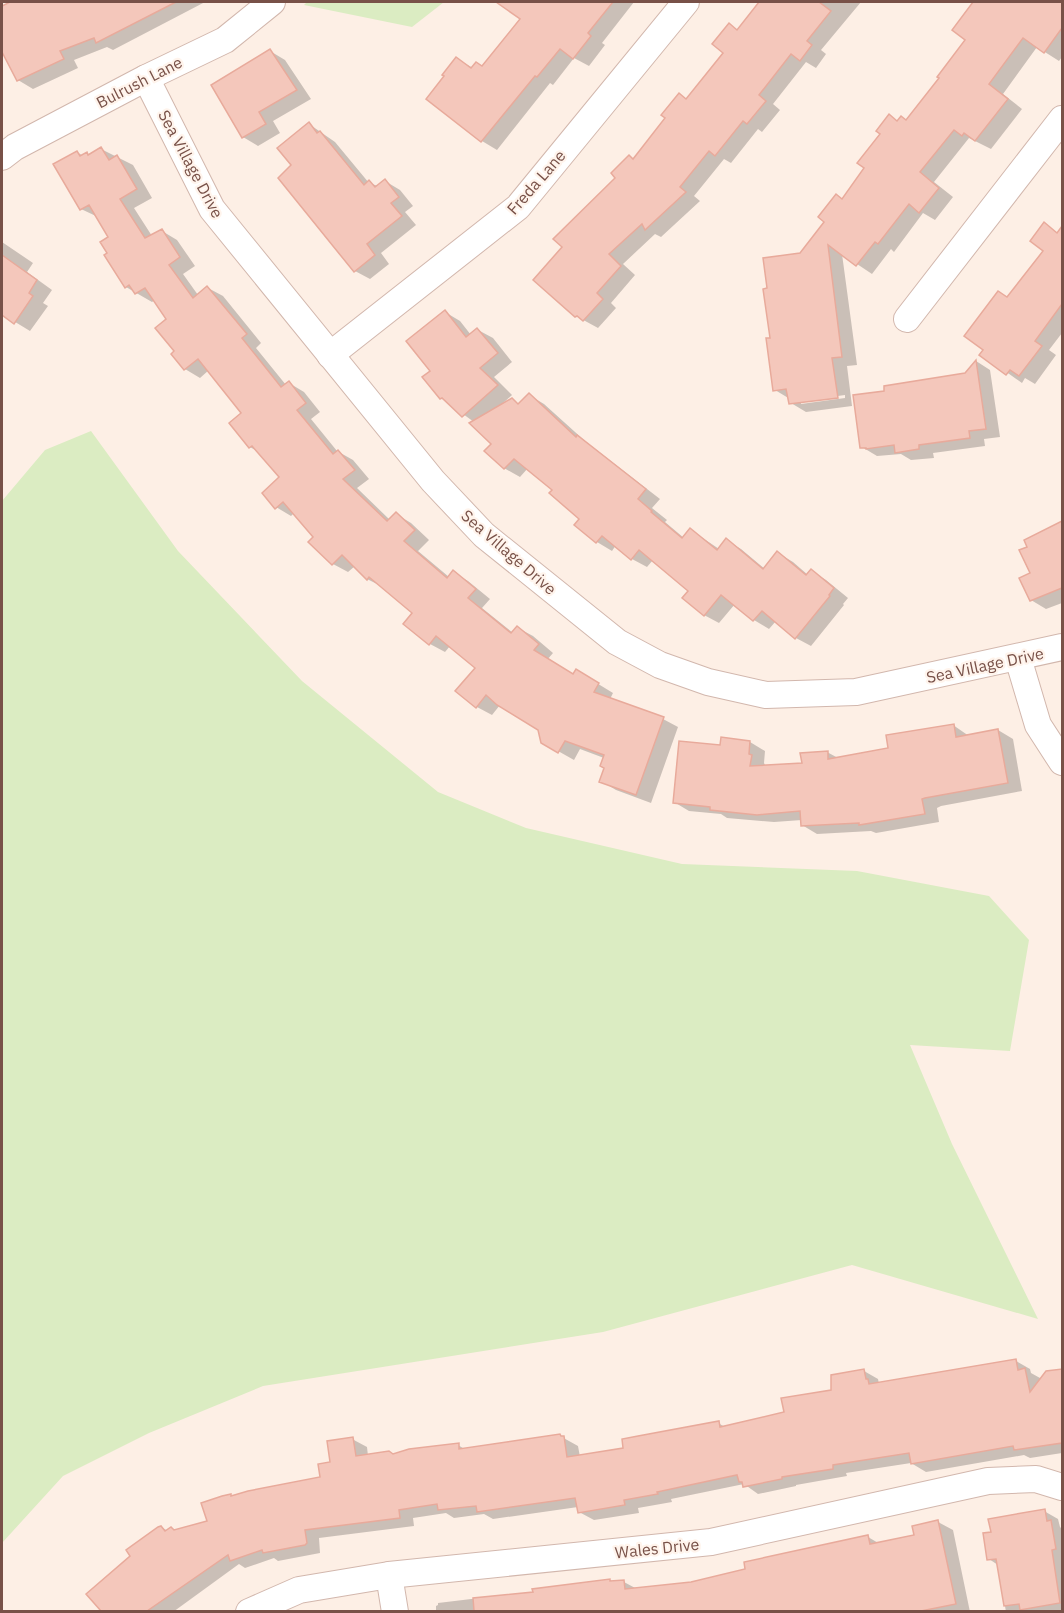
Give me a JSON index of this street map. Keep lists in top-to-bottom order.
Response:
{
  "streets": {
    "street": [
      "Bulrush Lane",
      "Sea Village Drive",
      "Freda Lane",
      "Wales Drive"
    ]
  },
  "crossings": [
    ["Bulrush Lane", "Sea Village Drive"],
    ["Sea Village Drive", "Freda Lane"]
  ]
}
